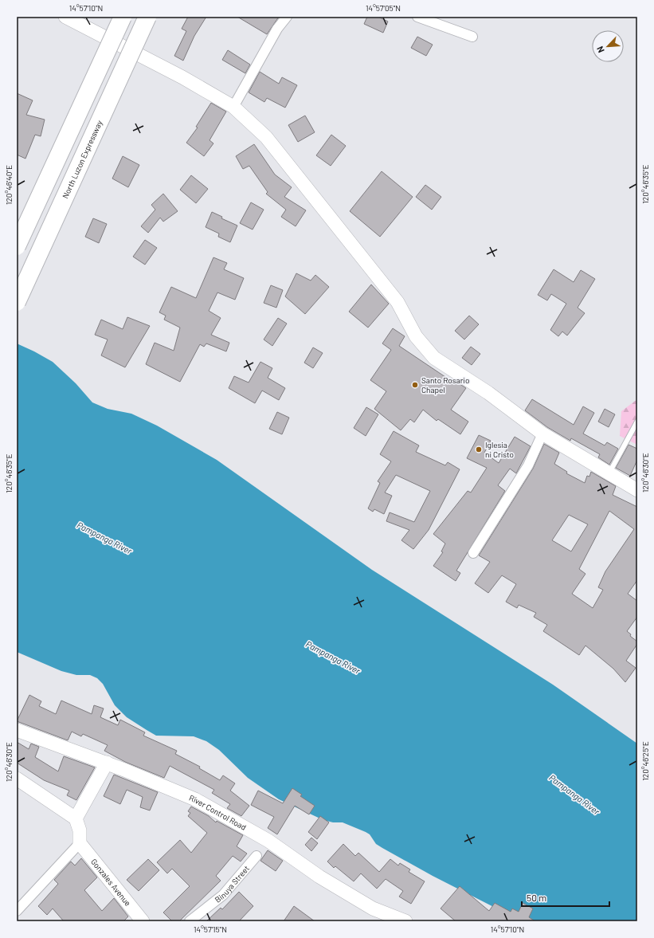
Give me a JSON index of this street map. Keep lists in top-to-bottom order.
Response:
{
  "streets": {
    "highway": ["North Luzon Expressway"],
    "street": ["River Control Road", "Gonzales Avenue", "Binuya Street"]
  },
  "water": ["Pampanga River"],
  "places": ["Santo Rosario Chapel", "Iglesia ni Cristo"],
  "scale_bar": "50 m",
  "north": "bottom left",
  "coordinates": [
    "14°57'10\"N",
    "14°57'05\"N",
    "120°46'35\"E",
    "120°46'40\"E",
    "120°46'30\"E",
    "120°46'25\"E",
    "14°57'15\"N"
  ]
}
